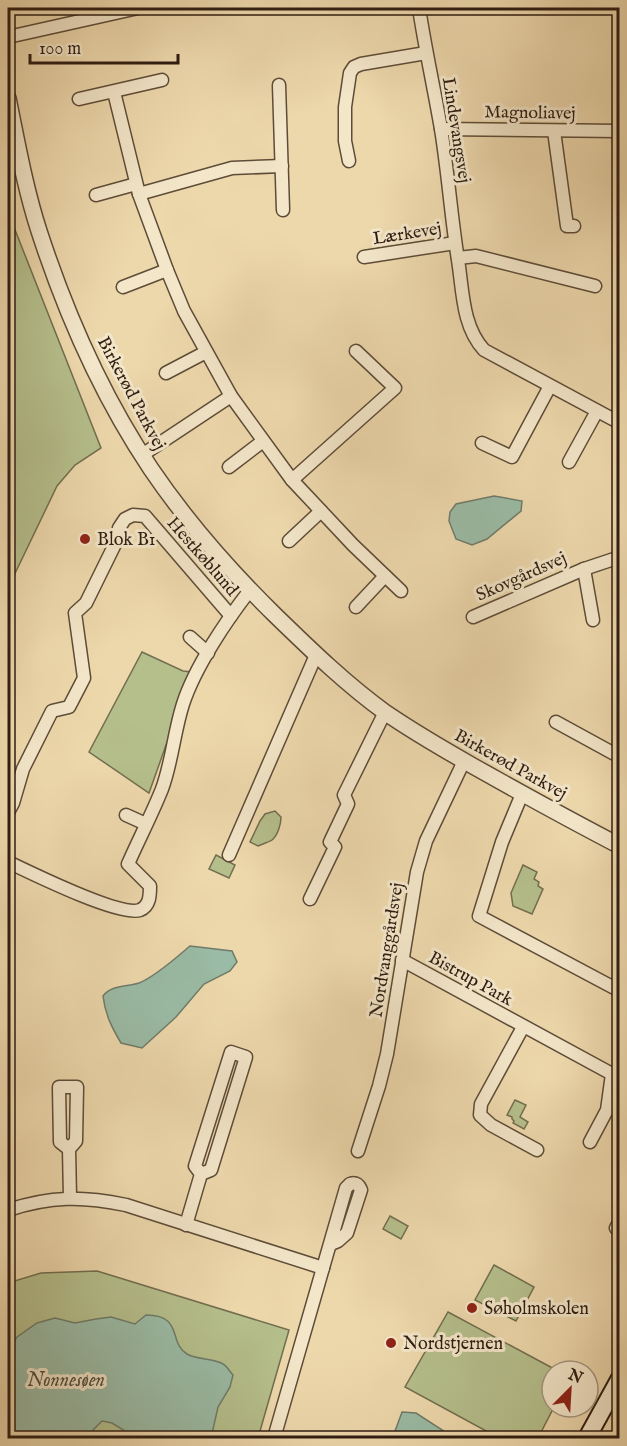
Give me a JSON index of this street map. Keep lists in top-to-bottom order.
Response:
{
  "streets": {
    "street": [
      "Magnoliavej",
      "Lindevangsvej",
      "Lærkevej",
      "Birkerød Parkvej",
      "Hestkøblund",
      "Skovgårdsvej",
      "Nordvanggårdsvej",
      "Bistrup Park"
    ]
  },
  "crossings": [
    ["Magnoliavej", "Lindevangsvej"],
    ["Lindevangsvej", "Lærkevej"],
    ["Birkerød Parkvej", "Hestkøblund"],
    ["Birkerød Parkvej", "Nordvanggårdsvej"],
    ["Nordvanggårdsvej", "Bistrup Park"]
  ],
  "water": ["Nonnesøen"],
  "places": ["Blok B1", "Søholmskolen", "Nordstjernen"],
  "scale_bar": "100 m",
  "north": "top right"
}
